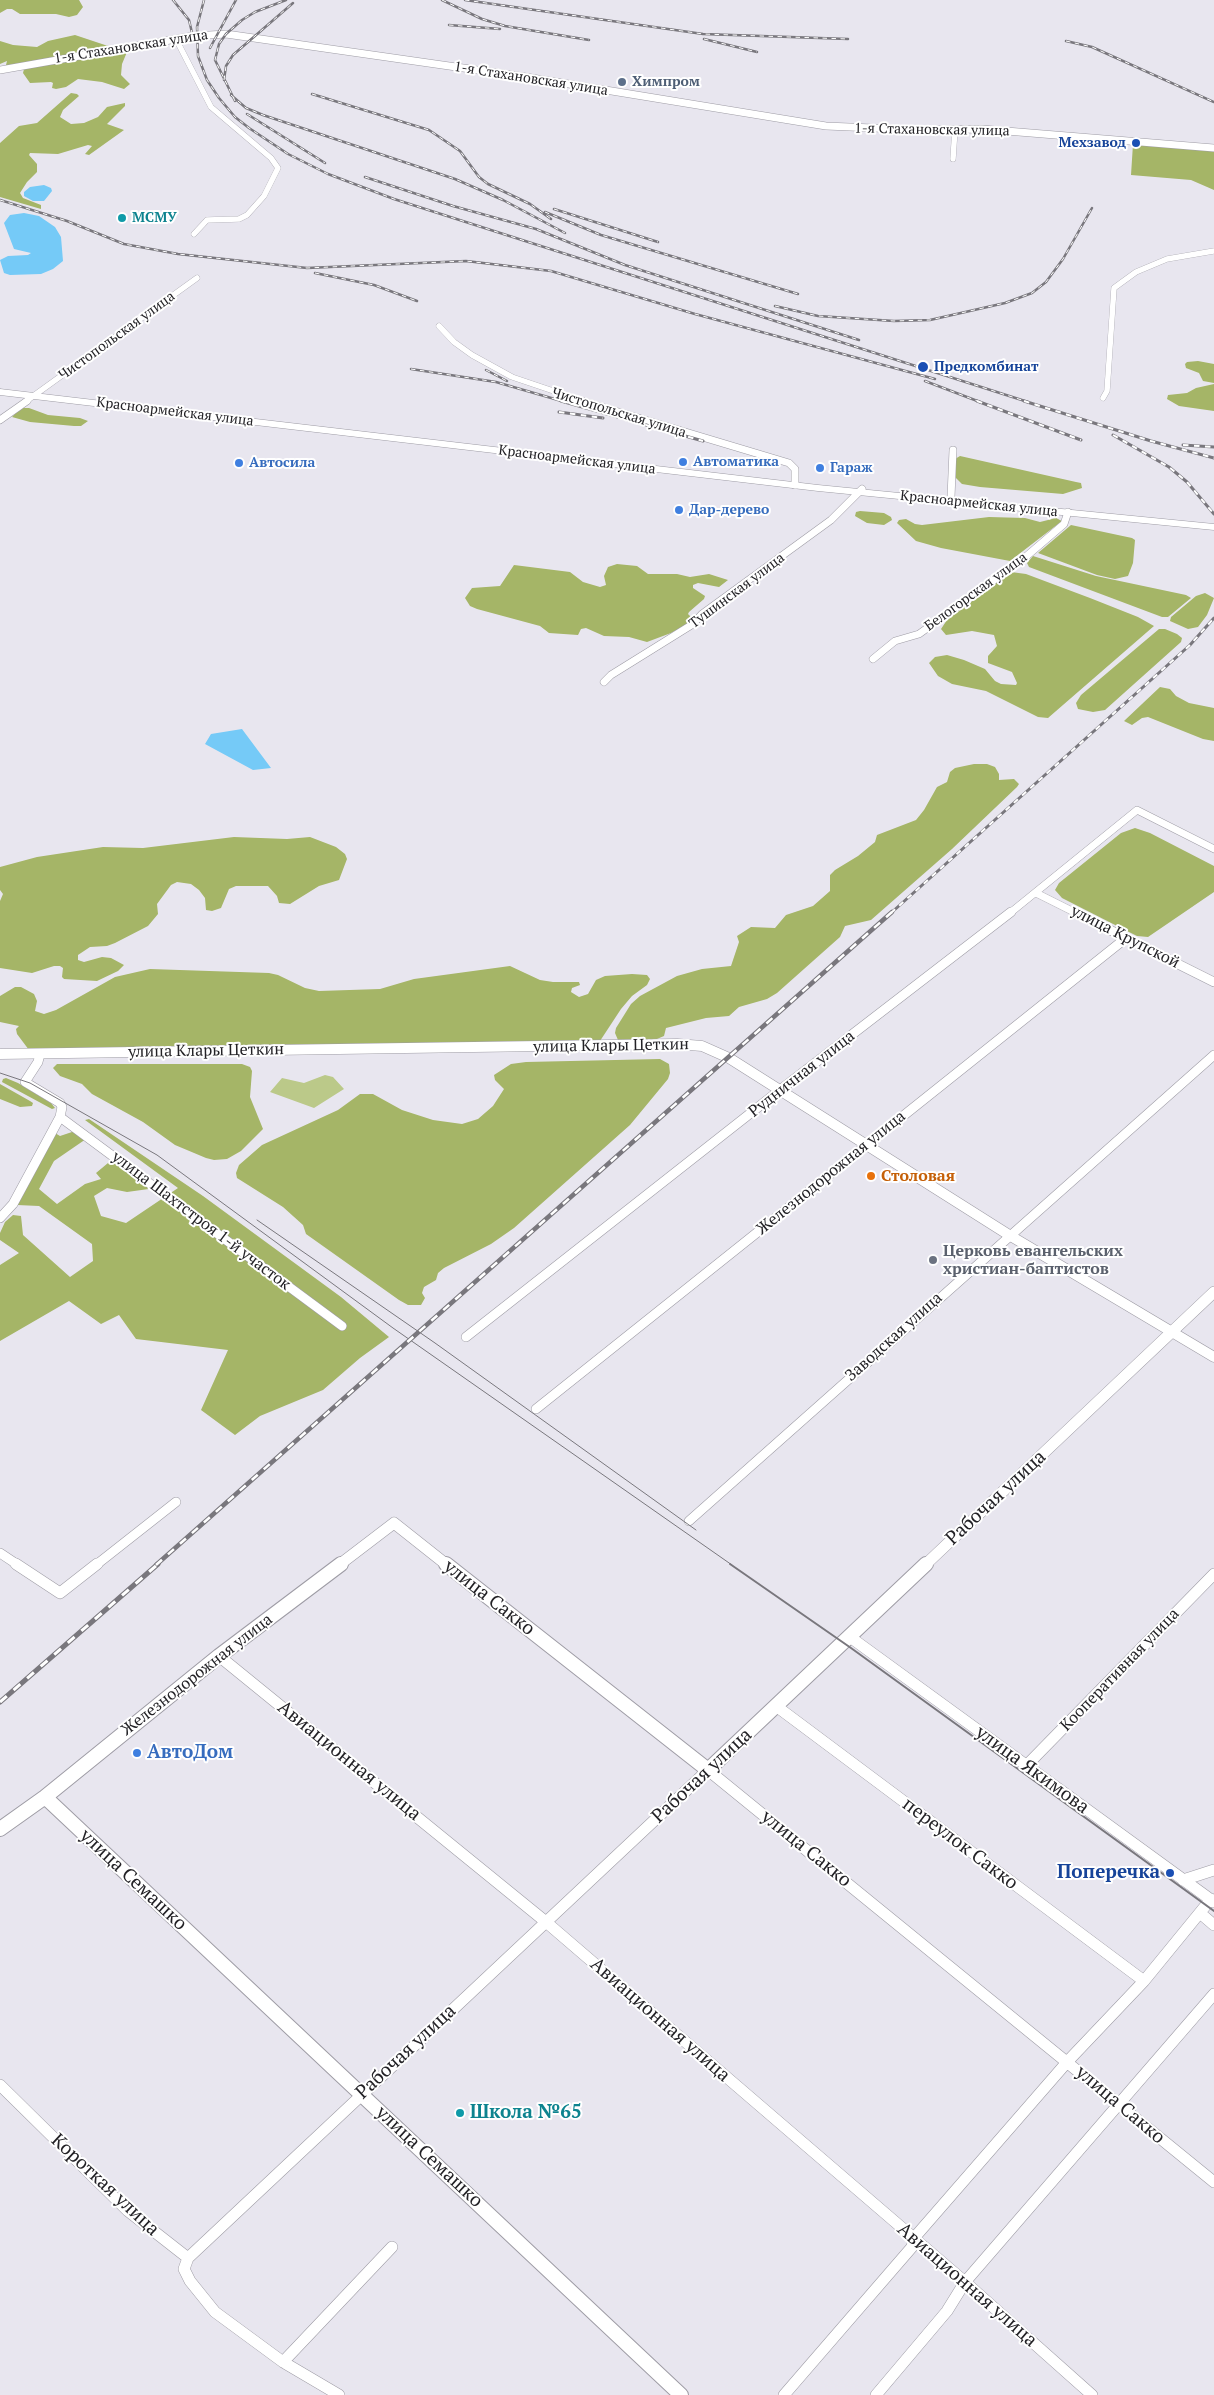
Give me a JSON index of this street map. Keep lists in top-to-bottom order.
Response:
{
  "streets": {
    "main road": [
      "1-я Стахановская улица",
      "Красноармейская улица",
      "Железнодорожная улица",
      "Рабочая улица",
      "улица Сакко",
      "улица Семашко"
    ],
    "street": [
      "Чистопольская улица",
      "Тушинская улица",
      "Белогорская улица",
      "улица Крупской",
      "улица Клары Цеткин",
      "Рудничная улица",
      "улица Шахтстроя 1-й участок",
      "Заводская улица",
      "Кооперативная улица",
      "Авиационная улица",
      "улица Якимова",
      "переулок Сакко",
      "Короткая улица"
    ]
  },
  "crossings": [
    ["Чистопольская улица", "Красноармейская улица"],
    ["Красноармейская улица", "Тушинская улица"],
    ["Красноармейская улица", "Белогорская улица"],
    ["улица Крупской", "Рудничная улица"],
    ["улица Крупской", "Железнодорожная улица"],
    ["улица Клары Цеткин", "Рудничная улица"],
    ["улица Клары Цеткин", "Железнодорожная улица"],
    ["улица Клары Цеткин", "Заводская улица"],
    ["улица Клары Цеткин", "Рабочая улица"],
    ["Железнодорожная улица", "улица Сакко"],
    ["Железнодорожная улица", "Авиационная улица"],
    ["Железнодорожная улица", "улица Семашко"],
    ["Рабочая улица", "улица Сакко"],
    ["Рабочая улица", "Авиационная улица"],
    ["Рабочая улица", "улица Якимова"],
    ["Рабочая улица", "переулок Сакко"],
    ["Рабочая улица", "улица Семашко"],
    ["Рабочая улица", "Короткая улица"],
    ["Кооперативная улица", "улица Якимова"]
  ],
  "places": [
    "Химпром",
    "Мехзавод",
    "МСМУ",
    "Предкомбинат",
    "Автоматика",
    "Автосила",
    "Гараж",
    "Дар-дерево",
    "Столовая",
    "Церковь евангельских христиан-баптистов",
    "АвтоДом",
    "Поперечка",
    "Школа №65"
  ]
}
